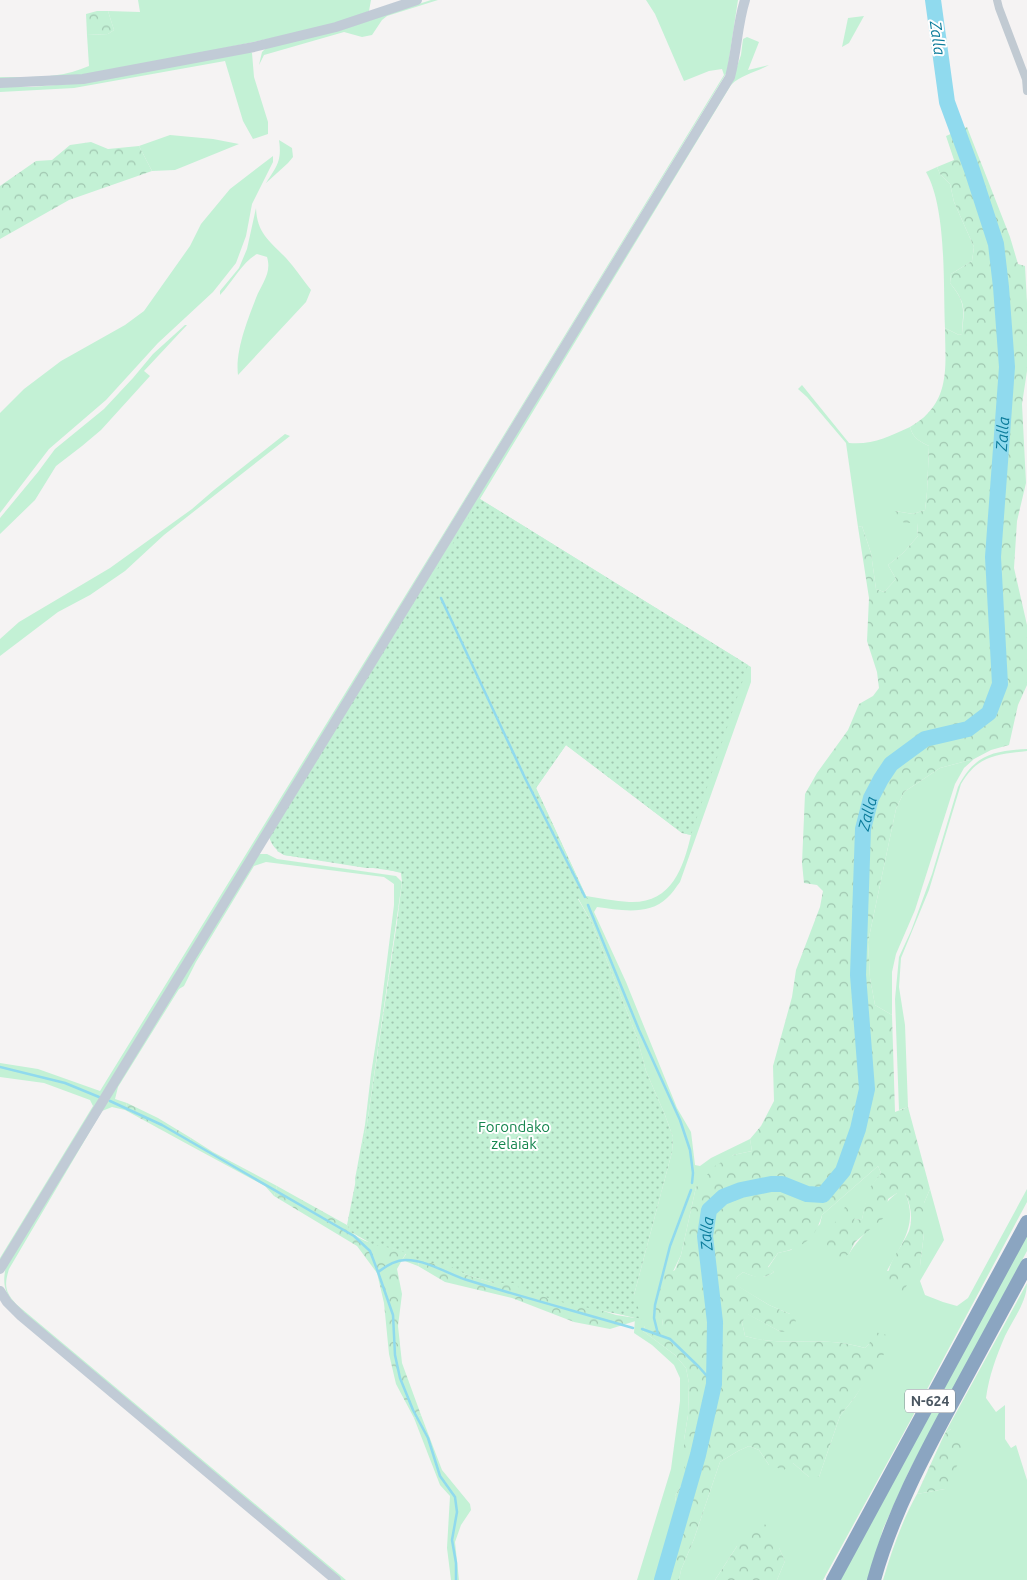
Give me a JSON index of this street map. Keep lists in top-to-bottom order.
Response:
{
  "streets": {
    "highway": ["N-624"]
  },
  "water": ["Zalla"],
  "parks": ["Forondako zelaiak"]
}
